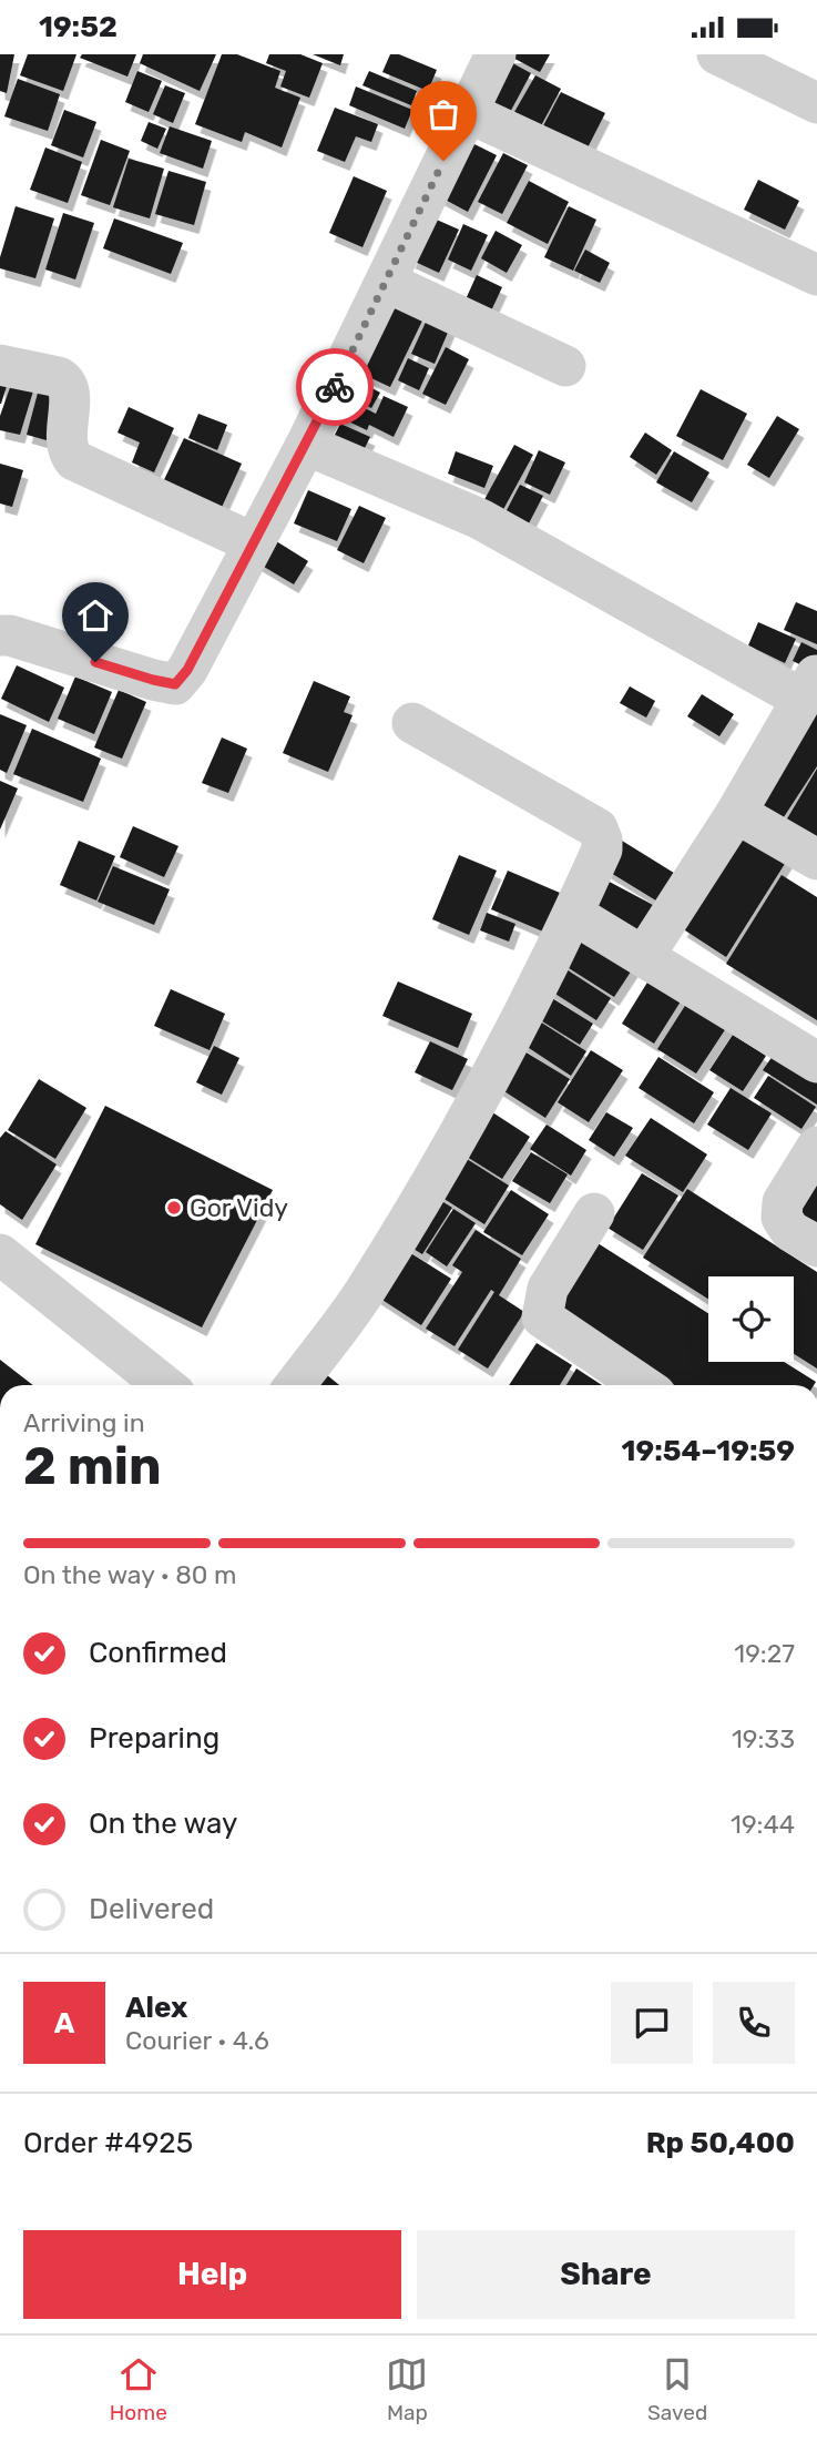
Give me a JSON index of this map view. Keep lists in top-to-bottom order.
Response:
{
  "places": ["Gor Vidy"],
  "page": {
    "status": "19:52",
    "heading": ["2 min", "Arriving in", "19:54–19:59"],
    "panel": [
      "Alex",
      "Courier · 4.6",
      "Order #4925",
      "Rp 50,400"
    ],
    "bar": "On the way · 80 m",
    "list": [
      ["Confirmed", "19:27"],
      ["Preparing", "19:33"],
      ["On the way", "19:44"],
      "Delivered"
    ],
    "round": "A",
    "buttons": ["Help", "Share"],
    "tabs": ["Home", "Map", "Saved"]
  }
}
